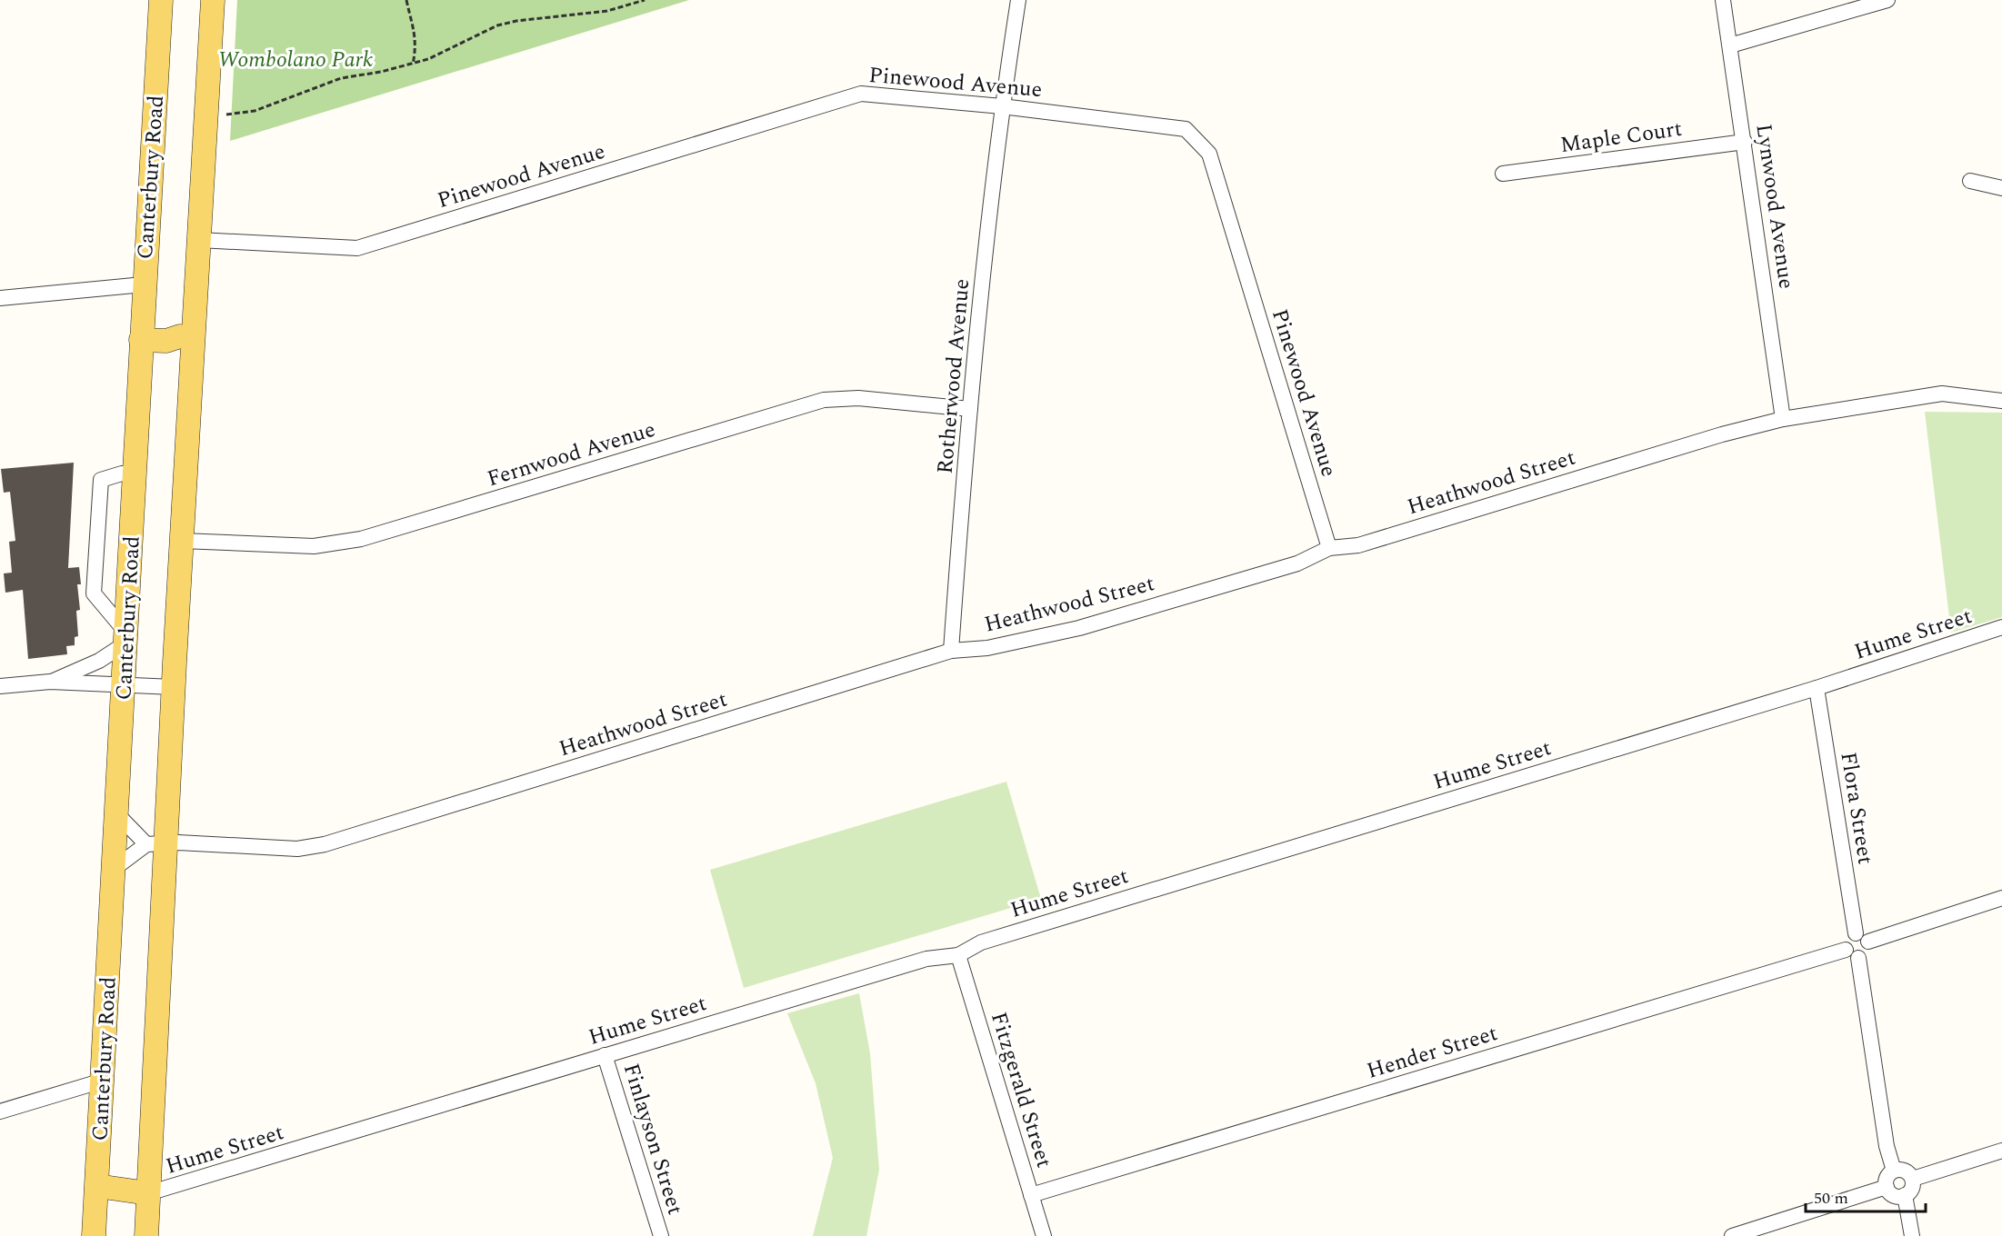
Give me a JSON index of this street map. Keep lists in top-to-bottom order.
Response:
{
  "streets": {
    "main road": ["Canterbury Road"],
    "street": [
      "Pinewood Avenue",
      "Maple Court",
      "Lynwood Avenue",
      "Rotherwood Avenue",
      "Fernwood Avenue",
      "Heathwood Street",
      "Hume Street",
      "Flora Street",
      "Hender Street",
      "Fitzgerald Street",
      "Finlayson Street"
    ]
  },
  "crossings": [
    ["Pinewood Avenue", "Rotherwood Avenue"],
    ["Pinewood Avenue", "Heathwood Street"],
    ["Maple Court", "Lynwood Avenue"],
    ["Lynwood Avenue", "Heathwood Street"],
    ["Rotherwood Avenue", "Fernwood Avenue"],
    ["Rotherwood Avenue", "Heathwood Street"],
    ["Hume Street", "Flora Street"],
    ["Hume Street", "Fitzgerald Street"],
    ["Hume Street", "Finlayson Street"],
    ["Hender Street", "Fitzgerald Street"]
  ],
  "parks": ["Wombolano Park"],
  "scale_bar": "50 m"
}
